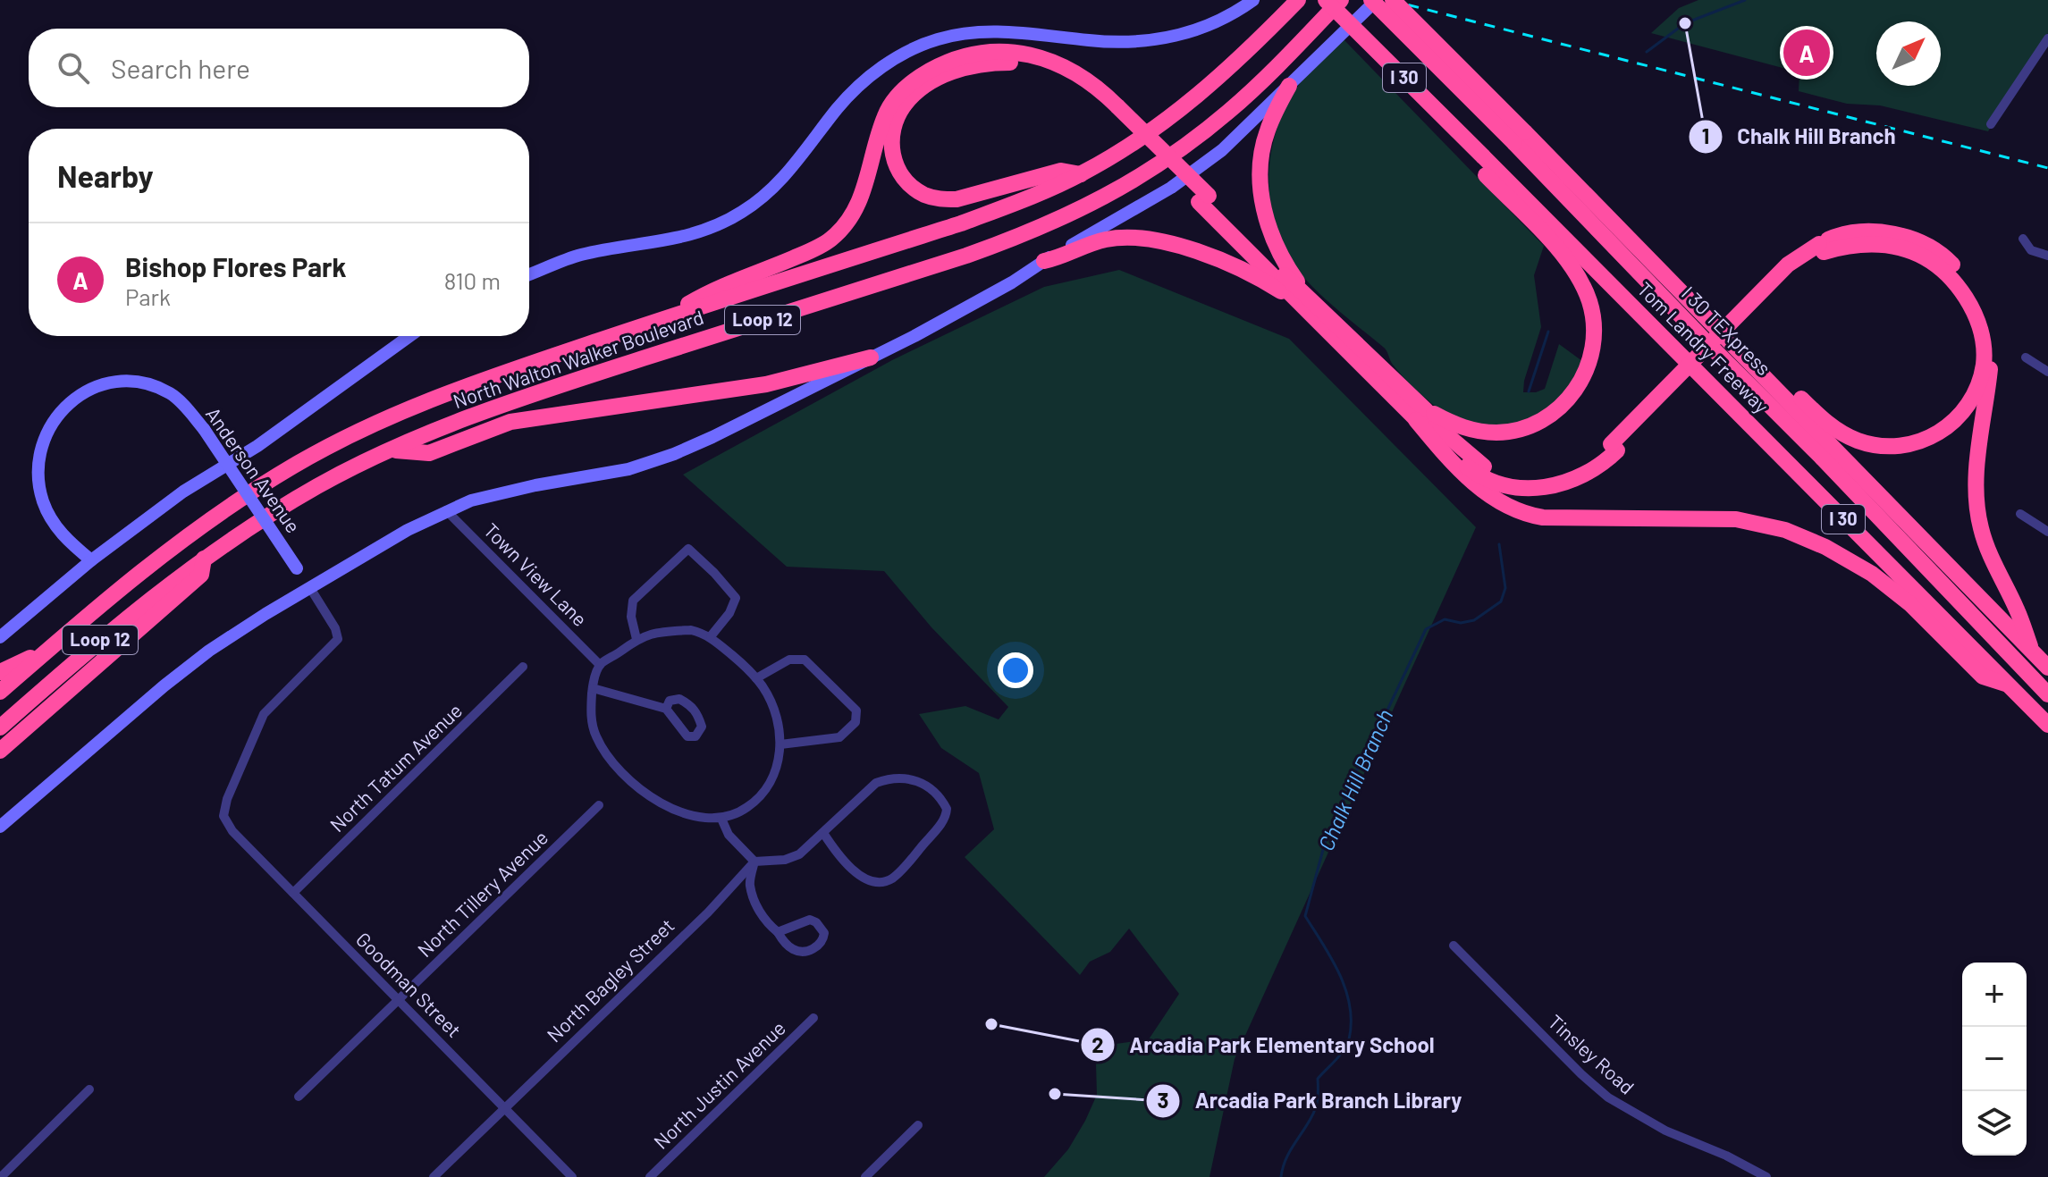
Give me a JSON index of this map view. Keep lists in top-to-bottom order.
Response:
{
  "streets": {
    "highway": [
      "I 30",
      "Loop 12",
      "I 30 TEXpress",
      "Tom Landry Freeway",
      "North Walton Walker Boulevard"
    ],
    "main road": ["Anderson Avenue"],
    "street": [
      "Town View Lane",
      "North Tatum Avenue",
      "North Tillery Avenue",
      "North Bagley Street",
      "Goodman Street",
      "Tinsley Road",
      "North Justin Avenue"
    ]
  },
  "crossings": [
    ["I 30 TEXpress", "Tom Landry Freeway"],
    ["Anderson Avenue", "Goodman Street"],
    ["North Tatum Avenue", "Goodman Street"],
    ["North Tillery Avenue", "Goodman Street"],
    ["North Bagley Street", "Goodman Street"]
  ],
  "water": ["Chalk Hill Branch"],
  "places": ["Chalk Hill Branch", "Arcadia Park Elementary School", "Arcadia Park Branch Library"],
  "north": "top right",
  "page": {
    "pins": "A",
    "search": "Search here",
    "heading": "Nearby",
    "list": [
      {
        "mark": "A",
        "name": "Bishop Flores Park",
        "note": "Park",
        "value": "810 m"
      }
    ],
    "map_buttons": ["+", "−"]
  }
}
